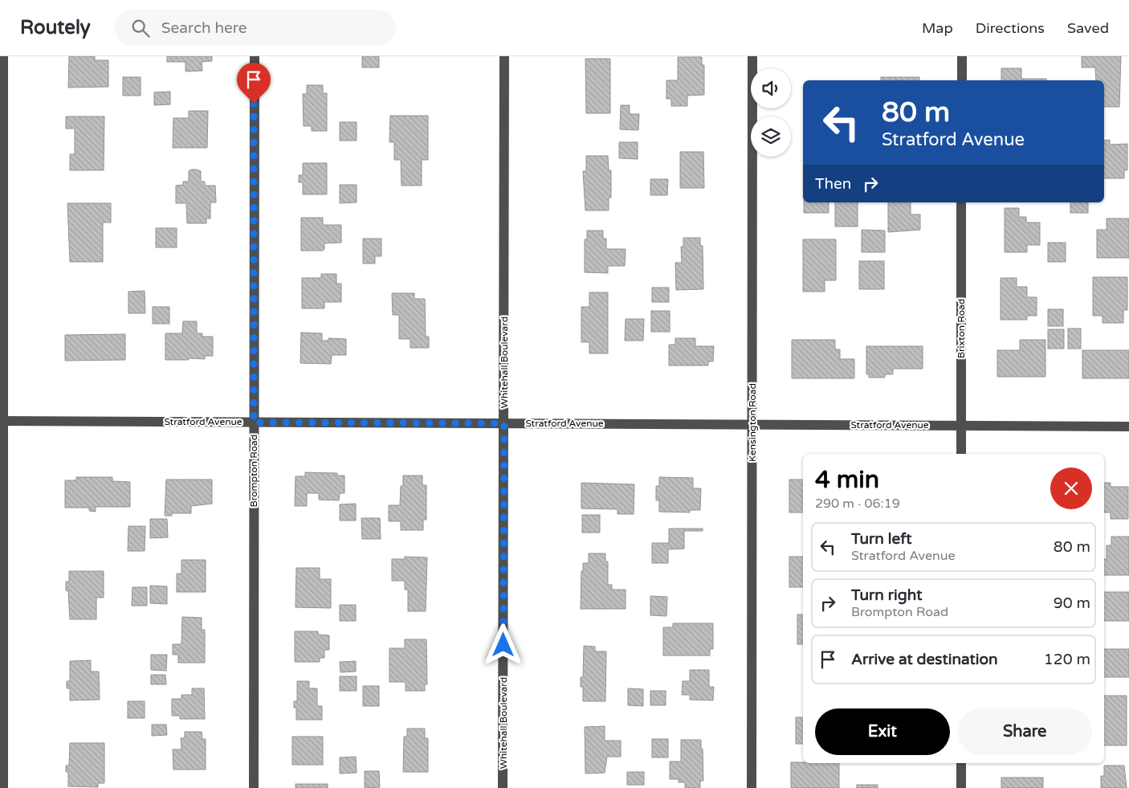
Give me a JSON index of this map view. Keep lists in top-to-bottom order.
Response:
{
  "streets": {
    "street": [
      "Brixton Road",
      "Whitehall Boulevard",
      "Stratford Avenue",
      "Kensington Road",
      "Brompton Road"
    ]
  },
  "crossings": [
    ["Brixton Road", "Stratford Avenue"],
    ["Whitehall Boulevard", "Stratford Avenue"],
    ["Stratford Avenue", "Kensington Road"],
    ["Stratford Avenue", "Brompton Road"]
  ],
  "page": {
    "header": "Routely",
    "search": "Search here",
    "nav": ["Map", "Directions", "Saved"],
    "turn": ["80 m", "Stratford Avenue"],
    "then": "Then",
    "heading": ["4 min", "290 m · 06:19"],
    "list": [
      {
        "name": "Turn left",
        "note": "Stratford Avenue",
        "value": "80 m"
      },
      {
        "name": "Turn right",
        "note": "Brompton Road",
        "value": "90 m"
      },
      {
        "name": "Arrive at destination",
        "value": "120 m"
      }
    ],
    "buttons": ["Exit", "Share"]
  }
}
